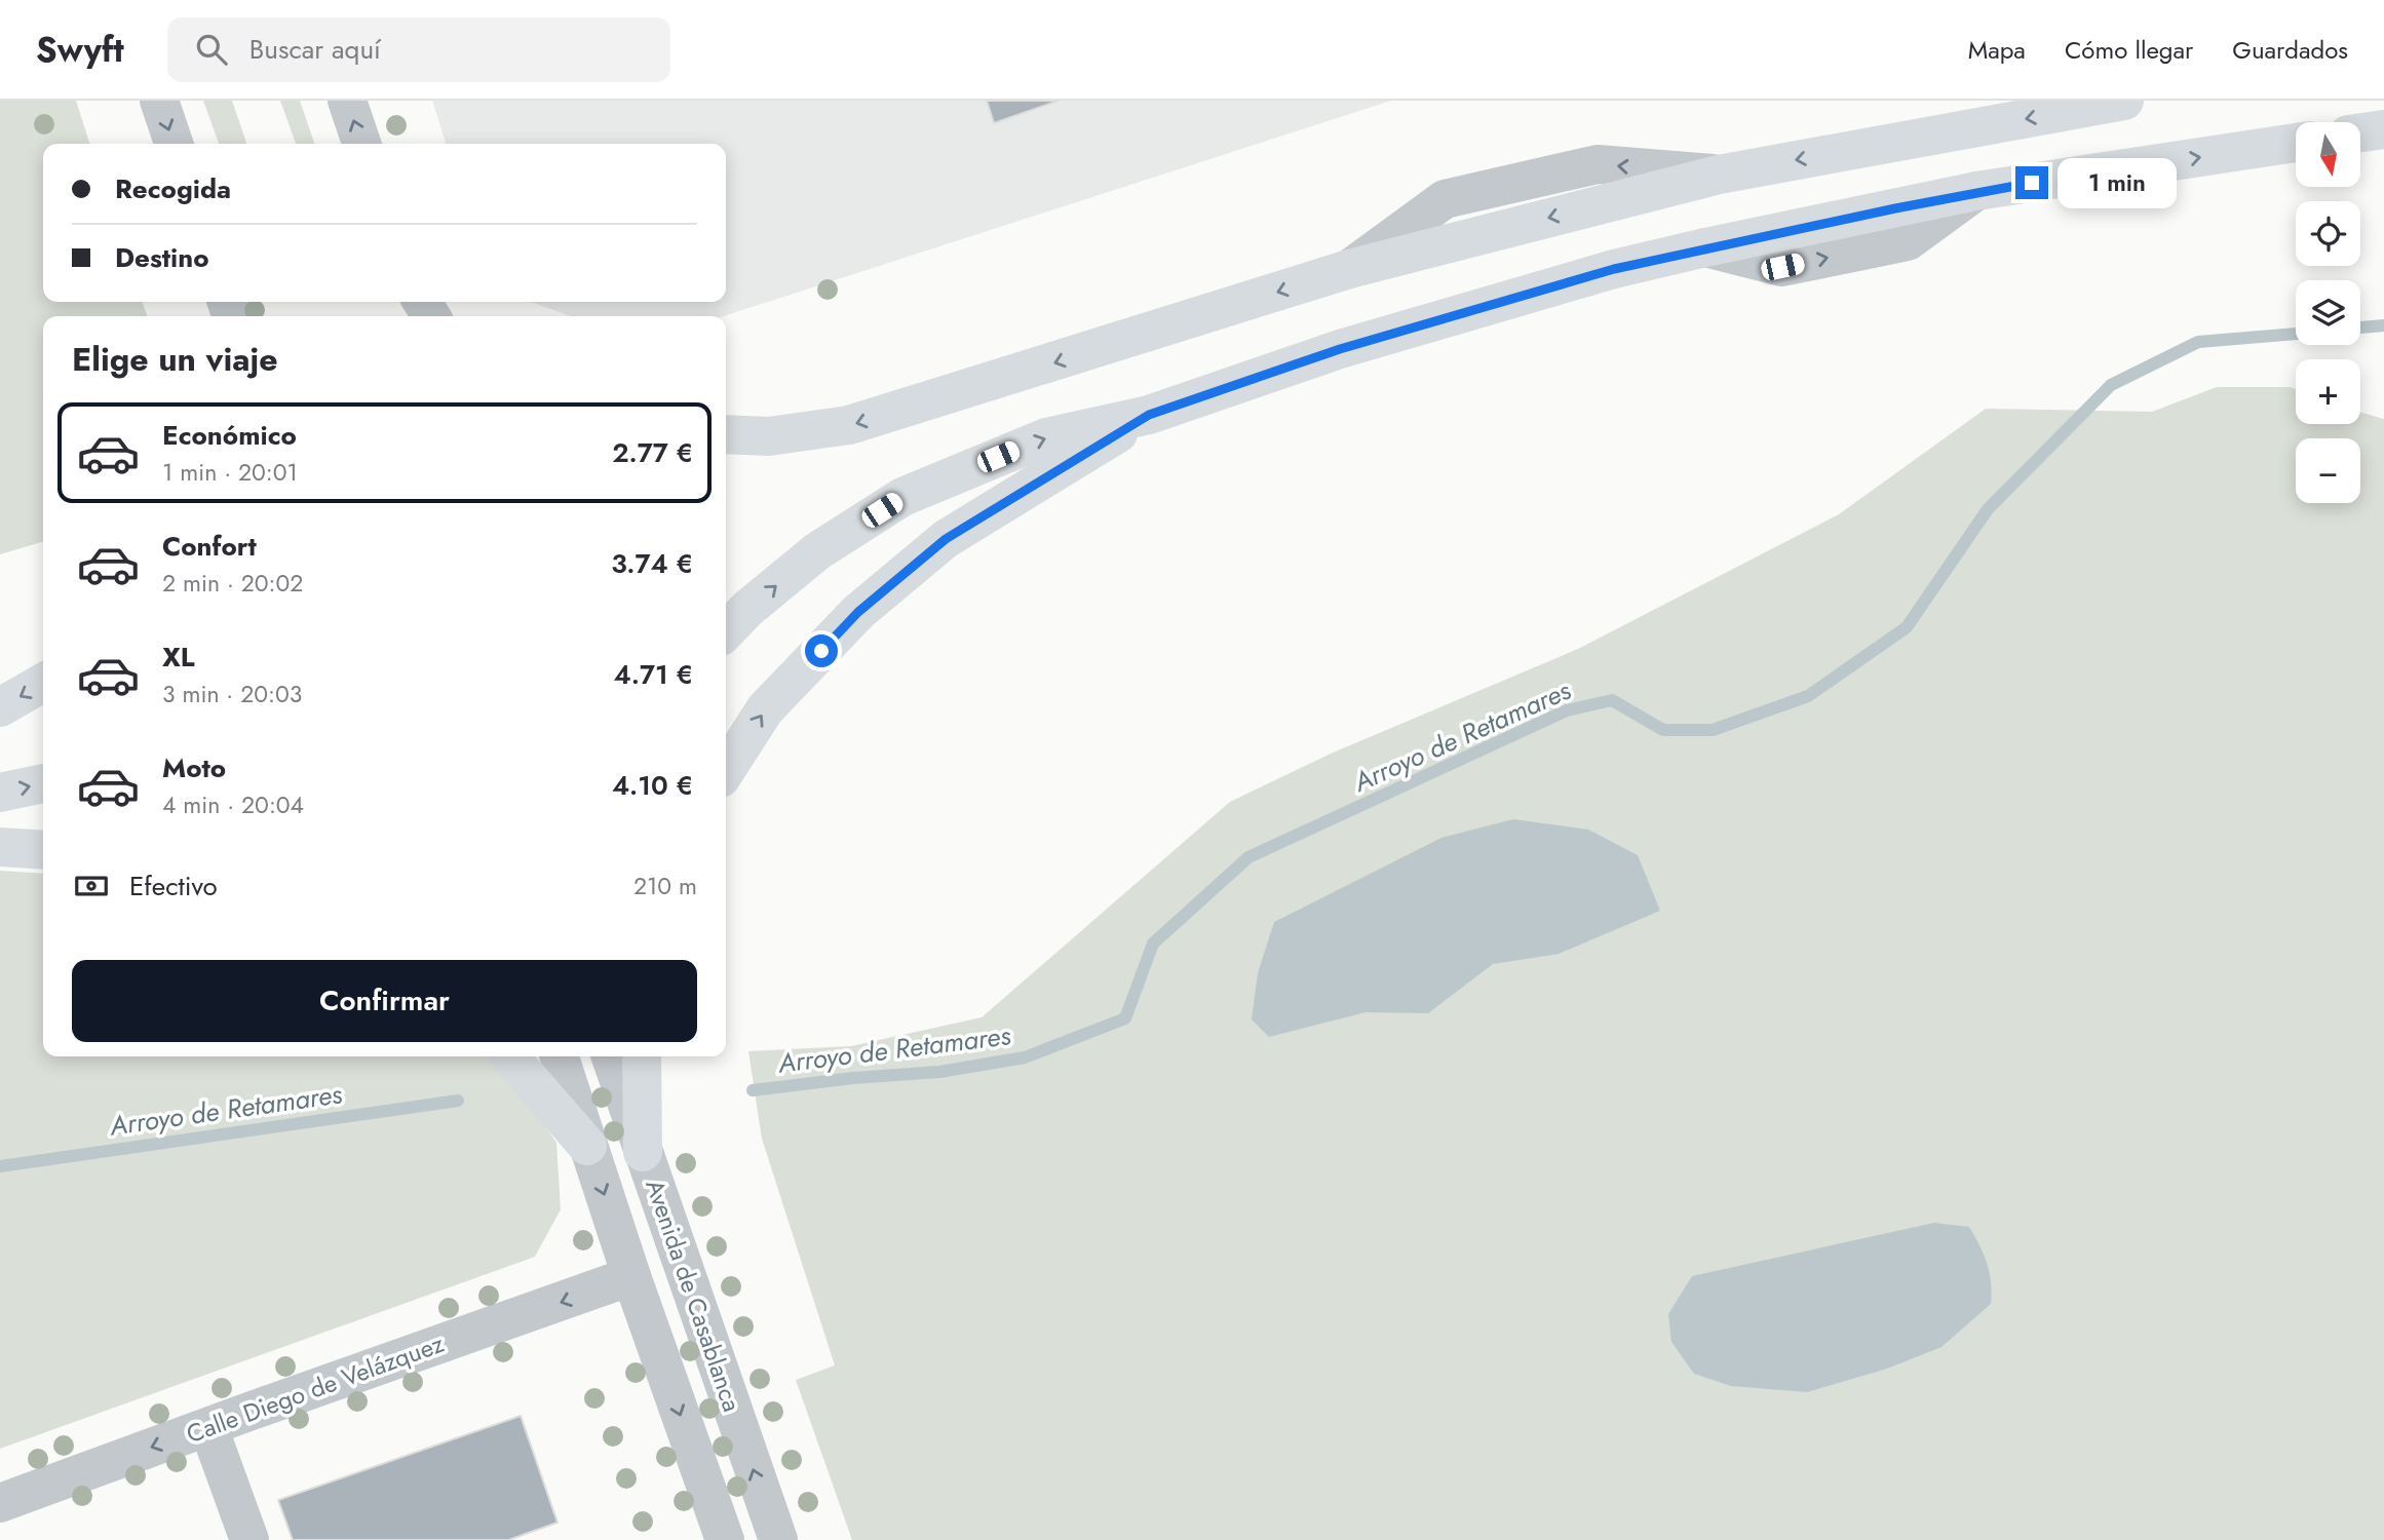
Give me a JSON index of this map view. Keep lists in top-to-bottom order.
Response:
{
  "streets": {
    "street": ["Avenida de Casablanca", "Calle Diego de Velázquez"]
  },
  "crossings": [
    ["Avenida de Casablanca", "Calle Diego de Velázquez"]
  ],
  "one_way": ["Calle Diego de Velázquez"],
  "water": ["Arroyo de Retamares"],
  "north": "bottom",
  "page": {
    "header": "Swyft",
    "search": "Buscar aquí",
    "nav": ["Mapa", "Cómo llegar", "Guardados"],
    "map_buttons": ["+", "−"],
    "banner": ["Recogida", "Destino"],
    "bubble": "1 min",
    "heading": "Elige un viaje",
    "list": [
      {
        "name": "Económico",
        "note": "1 min · 20:01",
        "value": "2.77 €"
      },
      {
        "name": "Confort",
        "note": "2 min · 20:02",
        "value": "3.74 €"
      },
      {
        "name": "XL",
        "note": "3 min · 20:03",
        "value": "4.71 €"
      },
      {
        "name": "Moto",
        "note": "4 min · 20:04",
        "value": "4.10 €"
      }
    ],
    "pay": ["Efectivo", "210 m"],
    "buttons": "Confirmar"
  }
}
